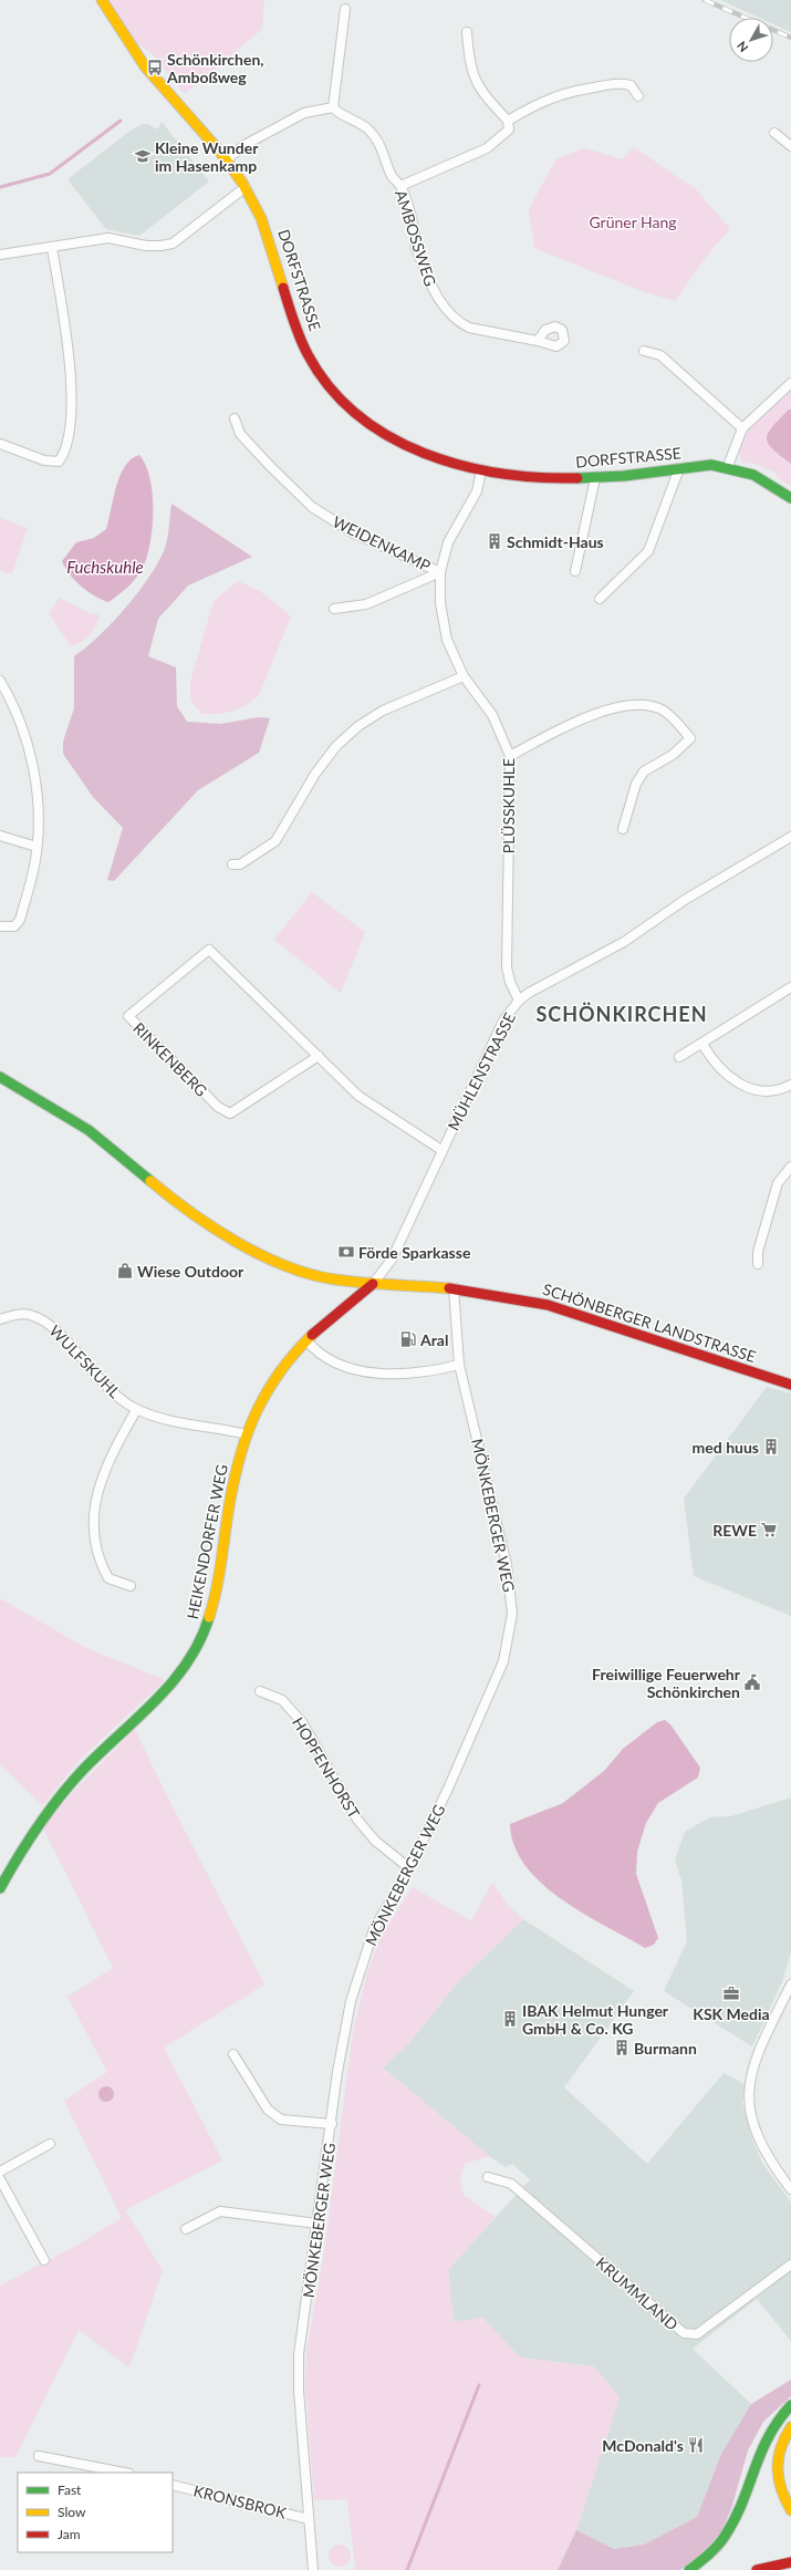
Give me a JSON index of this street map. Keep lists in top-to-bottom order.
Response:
{
  "streets": {
    "main road": ["DORFSTRASSE", "SCHÖNBERGER LANDSTRASSE", "HEIKENDORFER WEG"],
    "street": [
      "AMBOSSWEG",
      "WEIDENKAMP",
      "PLÜSSKUHLE",
      "RINKENBERG",
      "MÜHLENSTRASSE",
      "WULFSKUHL",
      "MÖNKEBERGER WEG",
      "HOPFENHORST",
      "KRUMMLAND",
      "KRONSBROK"
    ]
  },
  "crossings": [
    ["DORFSTRASSE", "PLÜSSKUHLE"],
    ["WEIDENKAMP", "PLÜSSKUHLE"],
    ["PLÜSSKUHLE", "MÜHLENSTRASSE"],
    ["RINKENBERG", "MÜHLENSTRASSE"],
    ["MÜHLENSTRASSE", "SCHÖNBERGER LANDSTRASSE"],
    ["MÜHLENSTRASSE", "HEIKENDORFER WEG"],
    ["SCHÖNBERGER LANDSTRASSE", "MÖNKEBERGER WEG"],
    ["SCHÖNBERGER LANDSTRASSE", "HEIKENDORFER WEG"],
    ["WULFSKUHL", "HEIKENDORFER WEG"],
    ["MÖNKEBERGER WEG", "HOPFENHORST"],
    ["MÖNKEBERGER WEG", "KRONSBROK"]
  ],
  "districts": ["SCHÖNKIRCHEN"],
  "water": ["Fuchskuhle"],
  "parks": ["Grüner Hang"],
  "places": {
    "bus stop": ["Schönkirchen, Amboßweg"],
    "school or university": ["Kleine Wunder im Hasenkamp"],
    "building": [
      "Schmidt-Haus",
      "med huus",
      "IBAK Helmut Hunger GmbH & Co. KG",
      "Burmann"
    ],
    "bank": ["Förde Sparkasse"],
    "shop": ["Wiese Outdoor"],
    "fuel station": ["Aral"],
    "supermarket": ["REWE"],
    "public building": ["Freiwillige Feuerwehr Schönkirchen"],
    "office": ["KSK Media"],
    "restaurant": ["McDonald's"]
  },
  "legend": ["Fast", "Slow", "Jam"],
  "north": "bottom left"
}
